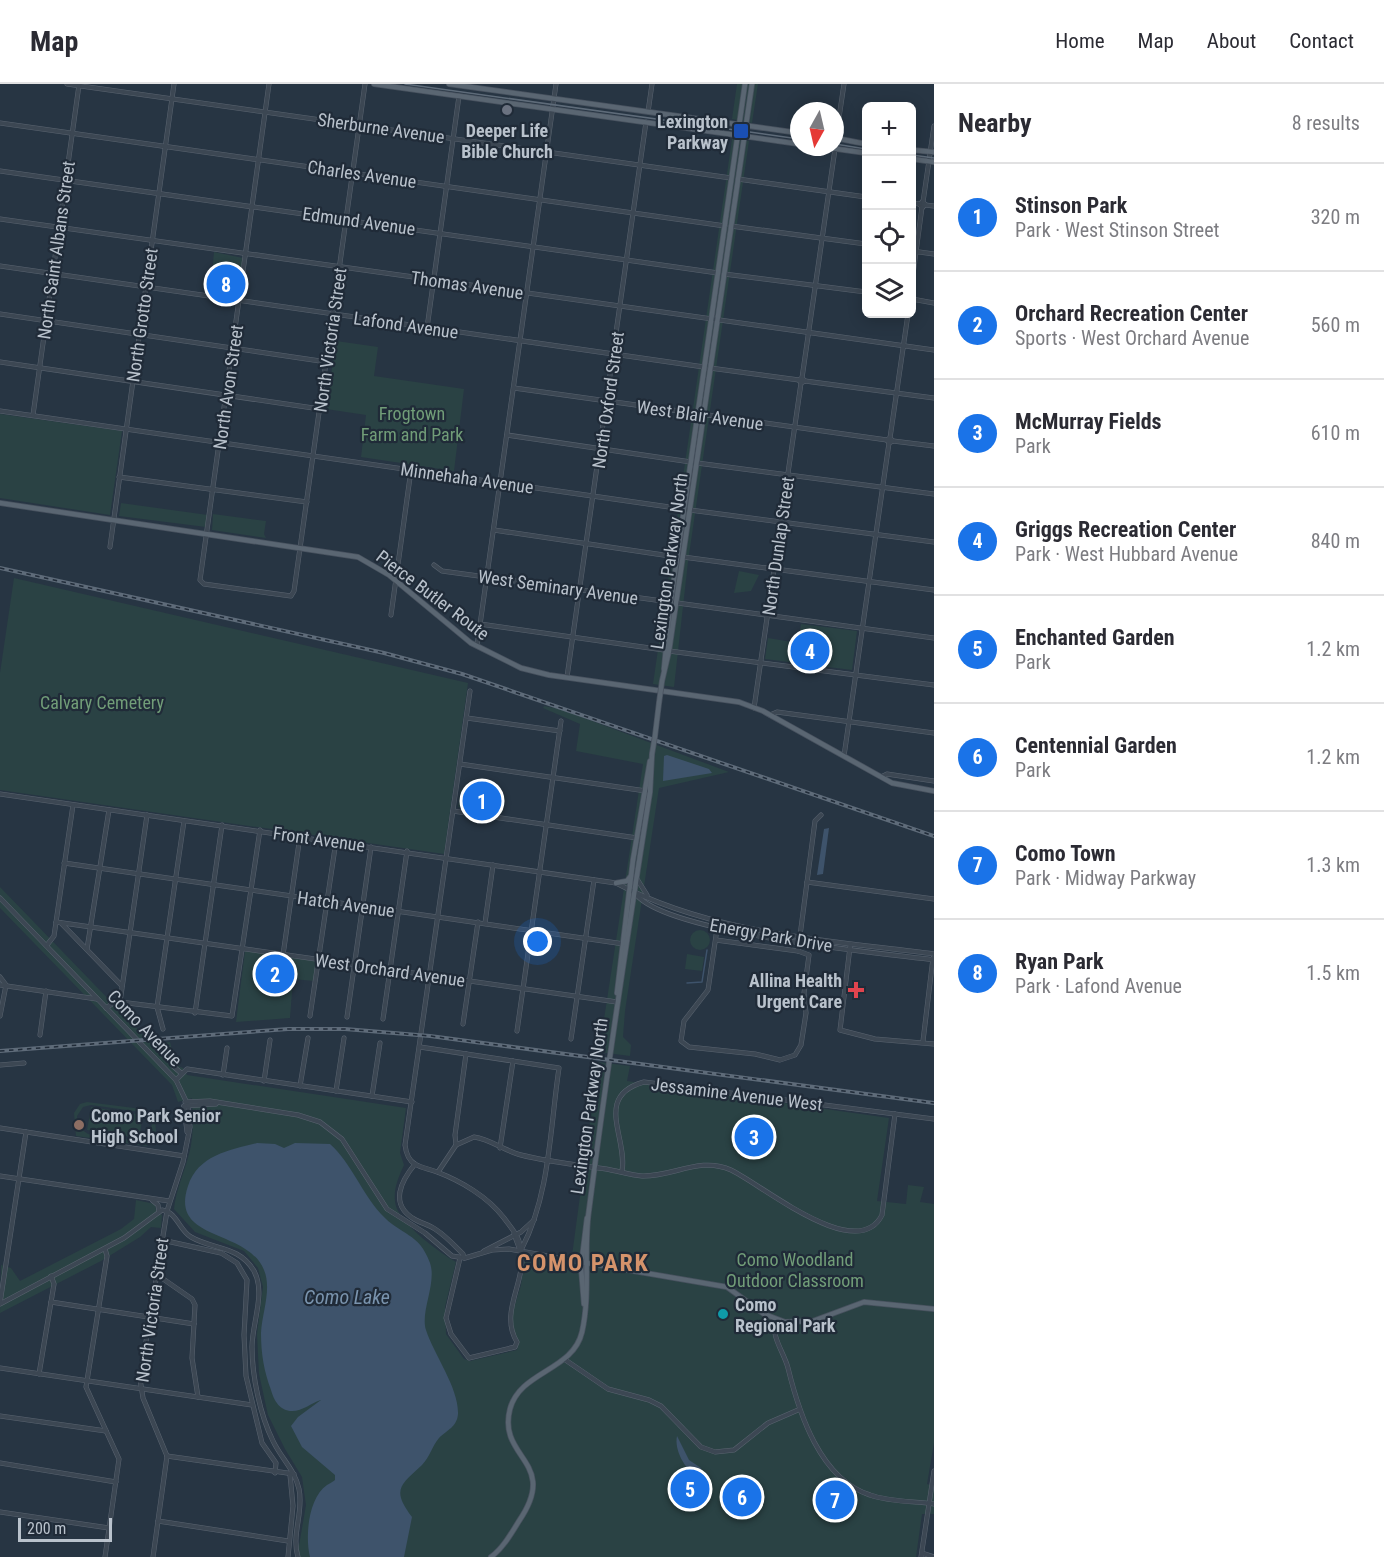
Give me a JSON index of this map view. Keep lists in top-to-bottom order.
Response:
{
  "streets": {
    "main road": ["Lexington Parkway North", "Pierce Butler Route"],
    "street": [
      "Sherburne Avenue",
      "Charles Avenue",
      "Edmund Avenue",
      "North Saint Albans Street",
      "Thomas Avenue",
      "North Grotto Street",
      "Lafond Avenue",
      "North Victoria Street",
      "North Avon Street",
      "North Oxford Street",
      "West Blair Avenue",
      "Minnehaha Avenue",
      "North Dunlap Street",
      "West Seminary Avenue",
      "Front Avenue",
      "Hatch Avenue",
      "Energy Park Drive",
      "West Orchard Avenue",
      "Como Avenue",
      "Jessamine Avenue West"
    ]
  },
  "crossings": [
    ["Sherburne Avenue", "North Saint Albans Street"],
    ["Sherburne Avenue", "North Grotto Street"],
    ["Sherburne Avenue", "North Victoria Street"],
    ["Sherburne Avenue", "North Avon Street"],
    ["Sherburne Avenue", "North Oxford Street"],
    ["Sherburne Avenue", "North Dunlap Street"],
    ["Sherburne Avenue", "Lexington Parkway North"],
    ["Charles Avenue", "North Saint Albans Street"],
    ["Charles Avenue", "North Grotto Street"],
    ["Charles Avenue", "North Victoria Street"],
    ["Charles Avenue", "North Avon Street"],
    ["Charles Avenue", "North Oxford Street"],
    ["Charles Avenue", "North Dunlap Street"],
    ["Charles Avenue", "Lexington Parkway North"],
    ["Edmund Avenue", "North Saint Albans Street"],
    ["Edmund Avenue", "North Grotto Street"],
    ["Edmund Avenue", "North Victoria Street"],
    ["Edmund Avenue", "North Avon Street"],
    ["Edmund Avenue", "North Oxford Street"],
    ["Edmund Avenue", "North Dunlap Street"],
    ["Edmund Avenue", "Lexington Parkway North"],
    ["North Saint Albans Street", "Thomas Avenue"],
    ["North Saint Albans Street", "Lafond Avenue"],
    ["North Saint Albans Street", "Minnehaha Avenue"],
    ["Thomas Avenue", "North Grotto Street"],
    ["Thomas Avenue", "North Victoria Street"],
    ["Thomas Avenue", "North Avon Street"],
    ["Thomas Avenue", "North Oxford Street"],
    ["Thomas Avenue", "North Dunlap Street"],
    ["Thomas Avenue", "Lexington Parkway North"],
    ["North Grotto Street", "Lafond Avenue"],
    ["North Grotto Street", "Minnehaha Avenue"],
    ["North Grotto Street", "Pierce Butler Route"],
    ["Lafond Avenue", "North Victoria Street"],
    ["Lafond Avenue", "North Avon Street"],
    ["Lafond Avenue", "North Oxford Street"],
    ["Lafond Avenue", "North Dunlap Street"],
    ["Lafond Avenue", "Lexington Parkway North"],
    ["North Victoria Street", "North Avon Street"],
    ["North Victoria Street", "Minnehaha Avenue"],
    ["North Victoria Street", "Pierce Butler Route"],
    ["North Avon Street", "Minnehaha Avenue"],
    ["North Avon Street", "Pierce Butler Route"],
    ["North Oxford Street", "West Blair Avenue"],
    ["North Oxford Street", "Minnehaha Avenue"],
    ["North Oxford Street", "West Seminary Avenue"],
    ["North Oxford Street", "Pierce Butler Route"],
    ["West Blair Avenue", "North Dunlap Street"],
    ["West Blair Avenue", "Lexington Parkway North"],
    ["Minnehaha Avenue", "North Dunlap Street"],
    ["Minnehaha Avenue", "Lexington Parkway North"],
    ["North Dunlap Street", "West Seminary Avenue"],
    ["North Dunlap Street", "Pierce Butler Route"],
    ["Lexington Parkway North", "West Seminary Avenue"],
    ["Lexington Parkway North", "Front Avenue"],
    ["Lexington Parkway North", "Hatch Avenue"],
    ["Lexington Parkway North", "Energy Park Drive"],
    ["Lexington Parkway North", "West Orchard Avenue"],
    ["Front Avenue", "Energy Park Drive"]
  ],
  "districts": ["COMO PARK"],
  "water": ["Como Lake"],
  "parks": ["Frogtown Farm and Park", "Calvary Cemetery", "Como Woodland Outdoor Classroom"],
  "places": {
    "other": ["Deeper Life Bible Church", "Como Park Senior High School", "Como Regional Park"],
    "transit": ["Lexington Parkway"],
    "health": ["Allina Health Urgent Care"]
  },
  "scale_bar": "200 m",
  "north": "bottom",
  "page": {
    "header": "Map",
    "nav": [
      "Home",
      "Map",
      "About",
      "Contact"
    ],
    "heading": ["Nearby", "8 results"],
    "map_buttons": ["+", "−"],
    "list": [
      {
        "mark": "1",
        "name": "Stinson Park",
        "note": "Park · West Stinson Street",
        "value": "320 m"
      },
      {
        "mark": "2",
        "name": "Orchard Recreation Center",
        "note": "Sports · West Orchard Avenue",
        "value": "560 m"
      },
      {
        "mark": "3",
        "name": "McMurray Fields",
        "note": "Park",
        "value": "610 m"
      },
      {
        "mark": "4",
        "name": "Griggs Recreation Center",
        "note": "Park · West Hubbard Avenue",
        "value": "840 m"
      },
      {
        "mark": "5",
        "name": "Enchanted Garden",
        "note": "Park",
        "value": "1.2 km"
      },
      {
        "mark": "6",
        "name": "Centennial Garden",
        "note": "Park",
        "value": "1.2 km"
      },
      {
        "mark": "7",
        "name": "Como Town",
        "note": "Park · Midway Parkway",
        "value": "1.3 km"
      },
      {
        "mark": "8",
        "name": "Ryan Park",
        "note": "Park · Lafond Avenue",
        "value": "1.5 km"
      }
    ],
    "pins": [
      "8",
      "4",
      "1",
      "2",
      "3",
      "5",
      "6",
      "7"
    ],
    "scale": "200 m"
  }
}
